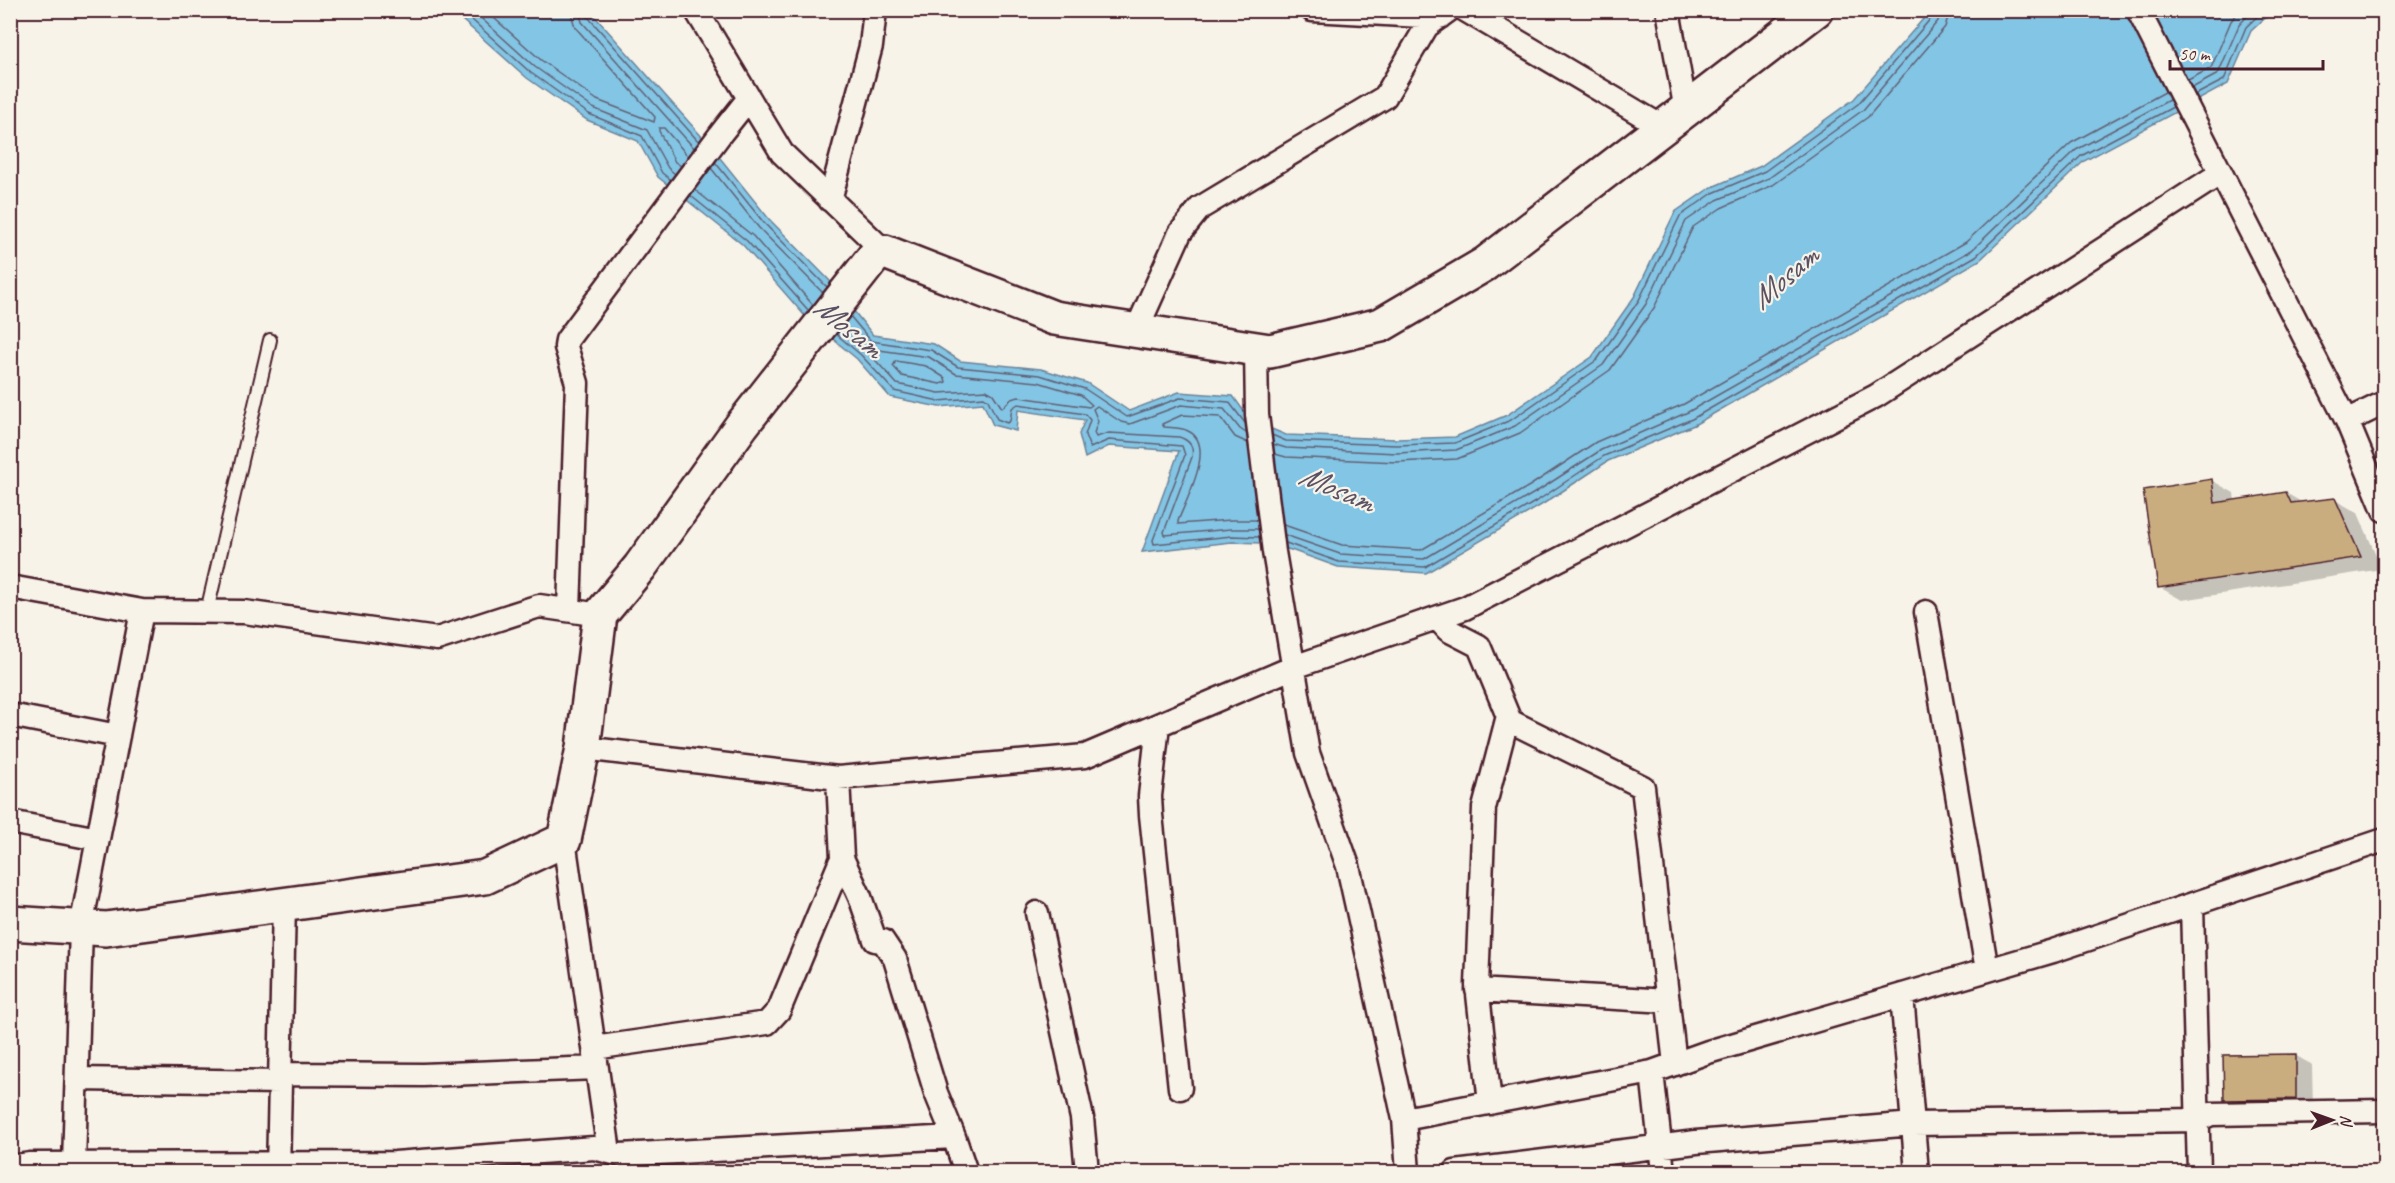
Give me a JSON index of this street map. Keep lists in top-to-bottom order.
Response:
{
  "water": ["Mosam"],
  "scale_bar": "50 m",
  "north": "right"
}
